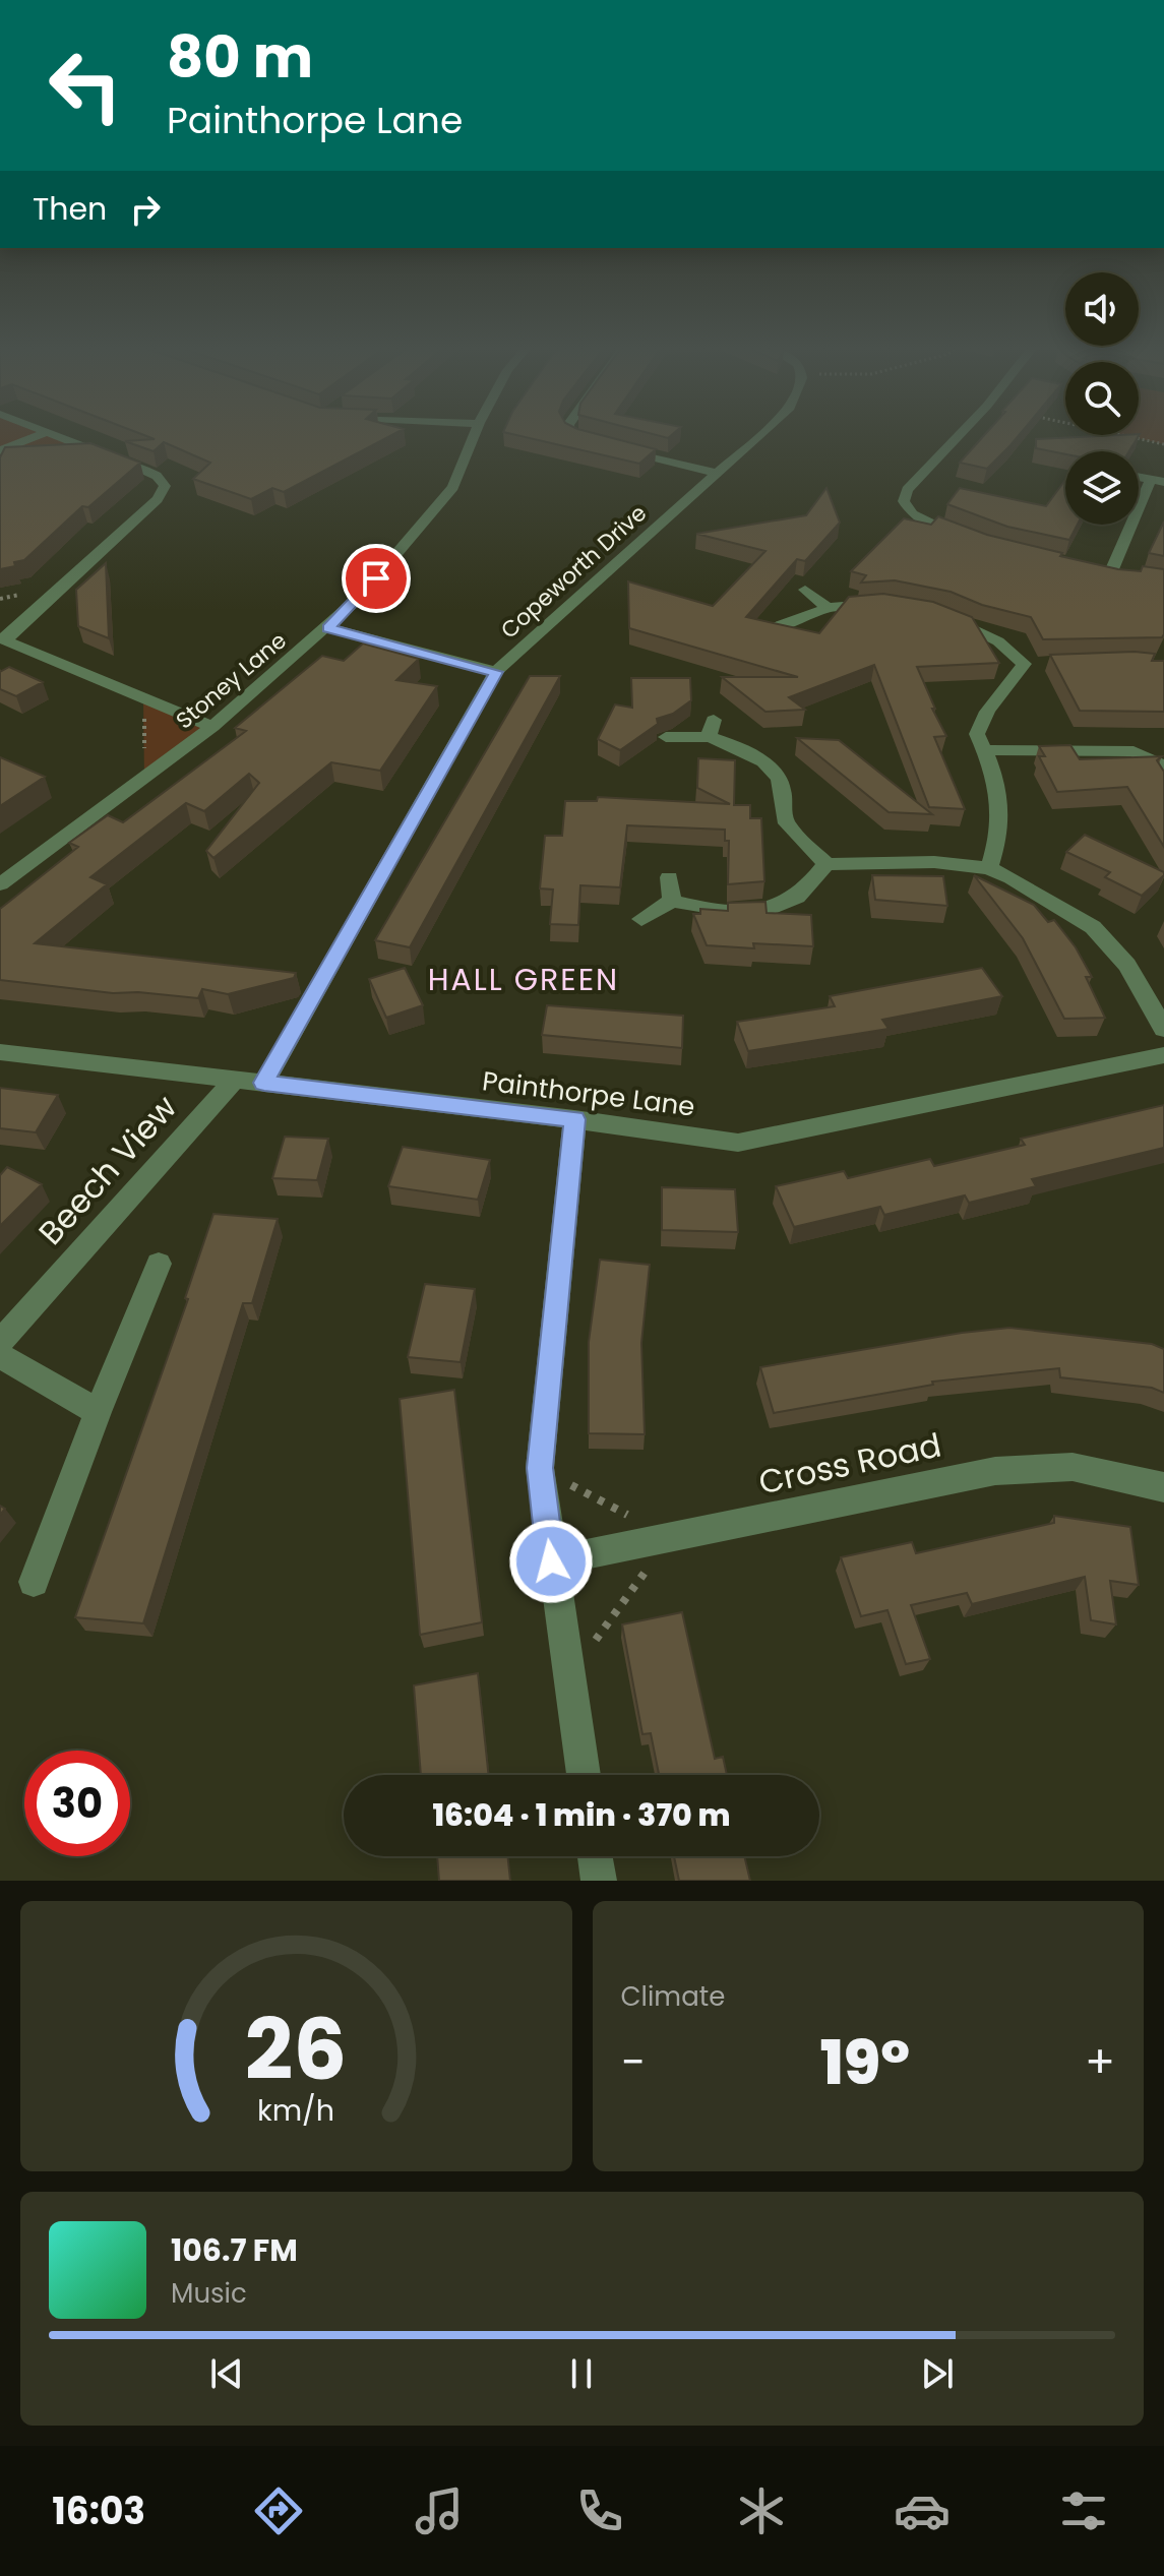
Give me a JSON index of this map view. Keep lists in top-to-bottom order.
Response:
{
  "streets": {
    "street": [
      "Copeworth Drive",
      "Stoney Lane",
      "Painthorpe Lane",
      "Beech View",
      "Cross Road"
    ]
  },
  "crossings": [
    ["Copeworth Drive", "Painthorpe Lane"],
    ["Painthorpe Lane", "Beech View"]
  ],
  "districts": ["HALL GREEN"],
  "page": {
    "turn": ["80 m", "Painthorpe Lane"],
    "then": "Then",
    "limit": "30",
    "trip": "16:04 · 1 min · 370 m",
    "tile": "Climate",
    "heat": ["−", "19°", "+"],
    "song": ["106.7 FM", "Music"],
    "tabs": "16:03",
    "gauge": ["26", "km/h"]
  }
}
